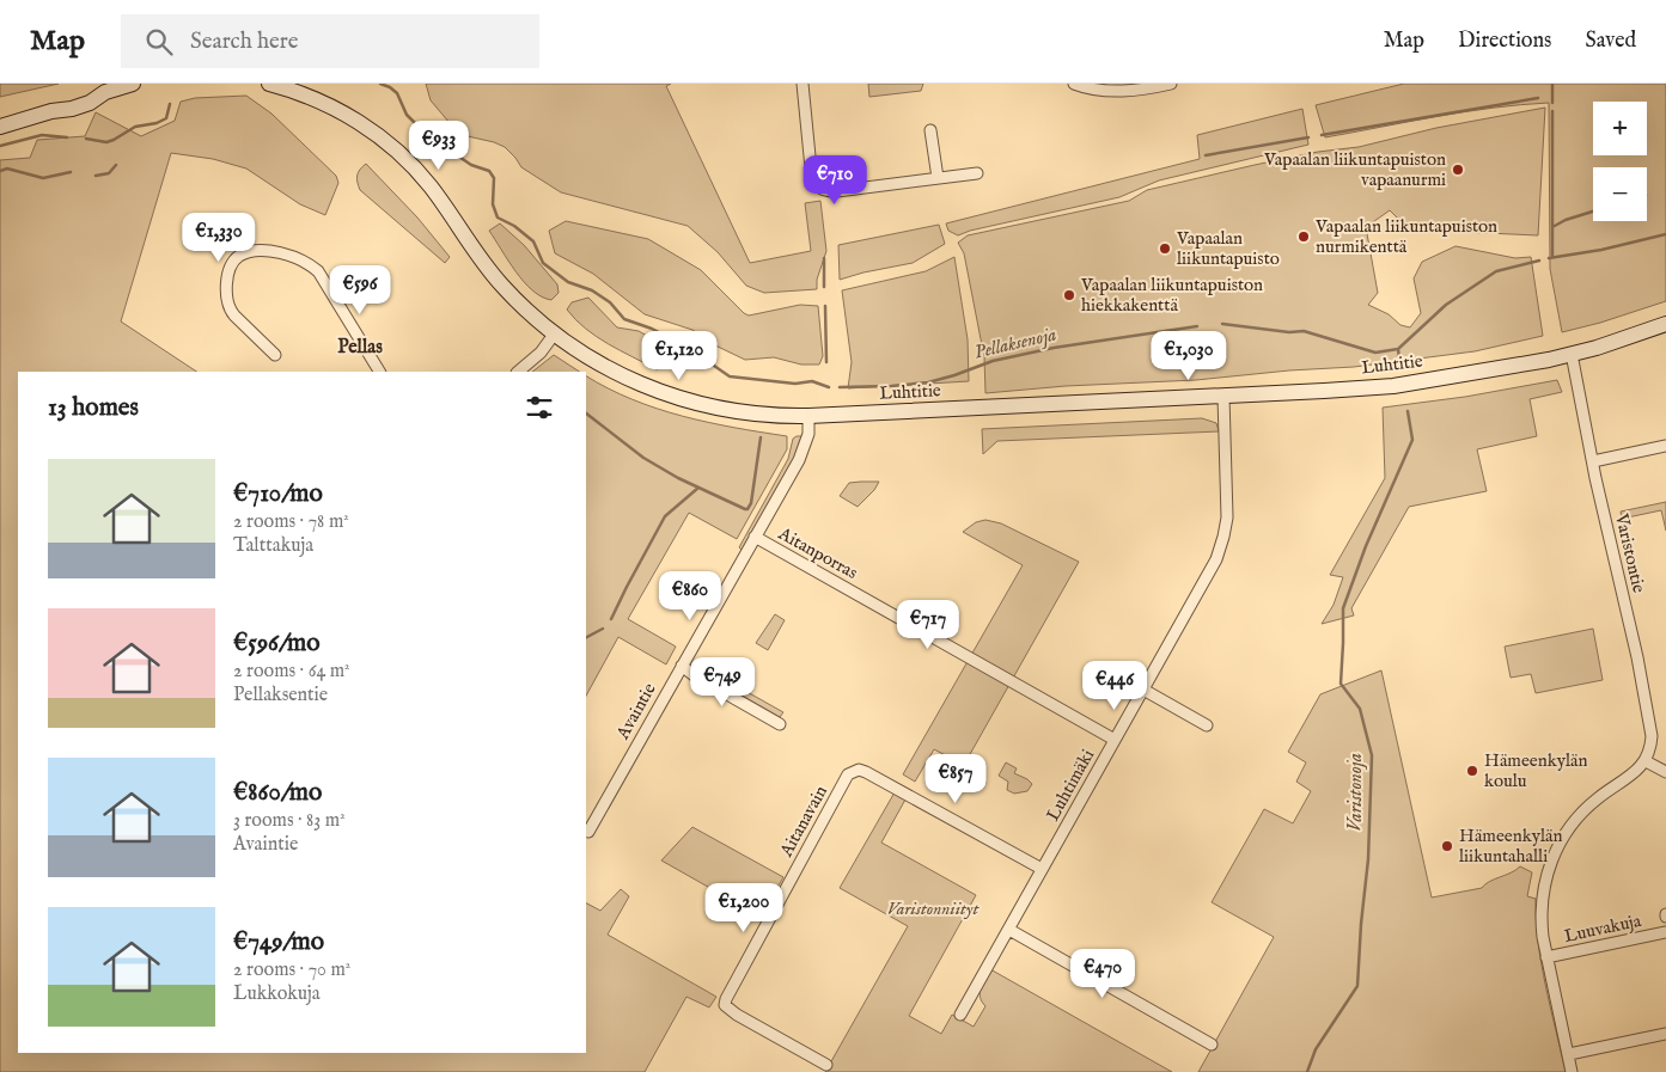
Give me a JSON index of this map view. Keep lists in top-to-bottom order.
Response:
{
  "streets": {
    "street": [
      "Luhtitie",
      "Aitanporras",
      "Varistontie",
      "Avaintie",
      "Luhtimäki",
      "Aitanavain",
      "Luuvakuja"
    ]
  },
  "crossings": [
    ["Luhtitie", "Varistontie"],
    ["Luhtitie", "Avaintie"],
    ["Luhtitie", "Luhtimäki"],
    ["Aitanporras", "Avaintie"],
    ["Aitanporras", "Luhtimäki"],
    ["Luhtimäki", "Aitanavain"]
  ],
  "districts": ["Pellas"],
  "water": ["Pellaksenoja", "Varistonoja"],
  "parks": ["Varistonniityt"],
  "places": [
    "Vapaalan liikuntapuiston vapaanurmi",
    "Vapaalan liikuntapuiston nurmikenttä",
    "Vapaalan liikuntapuisto",
    "Vapaalan liikuntapuiston hiekkakenttä",
    "Hämeenkylän koulu",
    "Hämeenkylän liikuntahalli"
  ],
  "page": {
    "header": "Map",
    "search": "Search here",
    "nav": ["Map", "Directions", "Saved"],
    "map_buttons": ["+", "−"],
    "price": [
      "€933",
      "€710",
      "€1,330",
      "€596",
      "€1,120",
      "€1,030",
      "€860",
      "€717",
      "€749",
      "€446",
      "€857",
      "€1,200",
      "€470"
    ],
    "heading": "13 homes",
    "list": [
      {
        "name": "€710/mo",
        "note": "2 rooms · 78 m² · Talttakuja"
      },
      {
        "name": "€596/mo",
        "note": "2 rooms · 64 m² · Pellaksentie"
      },
      {
        "name": "€860/mo",
        "note": "3 rooms · 83 m² · Avaintie"
      },
      {
        "name": "€749/mo",
        "note": "2 rooms · 70 m² · Lukkokuja"
      }
    ]
  }
}
